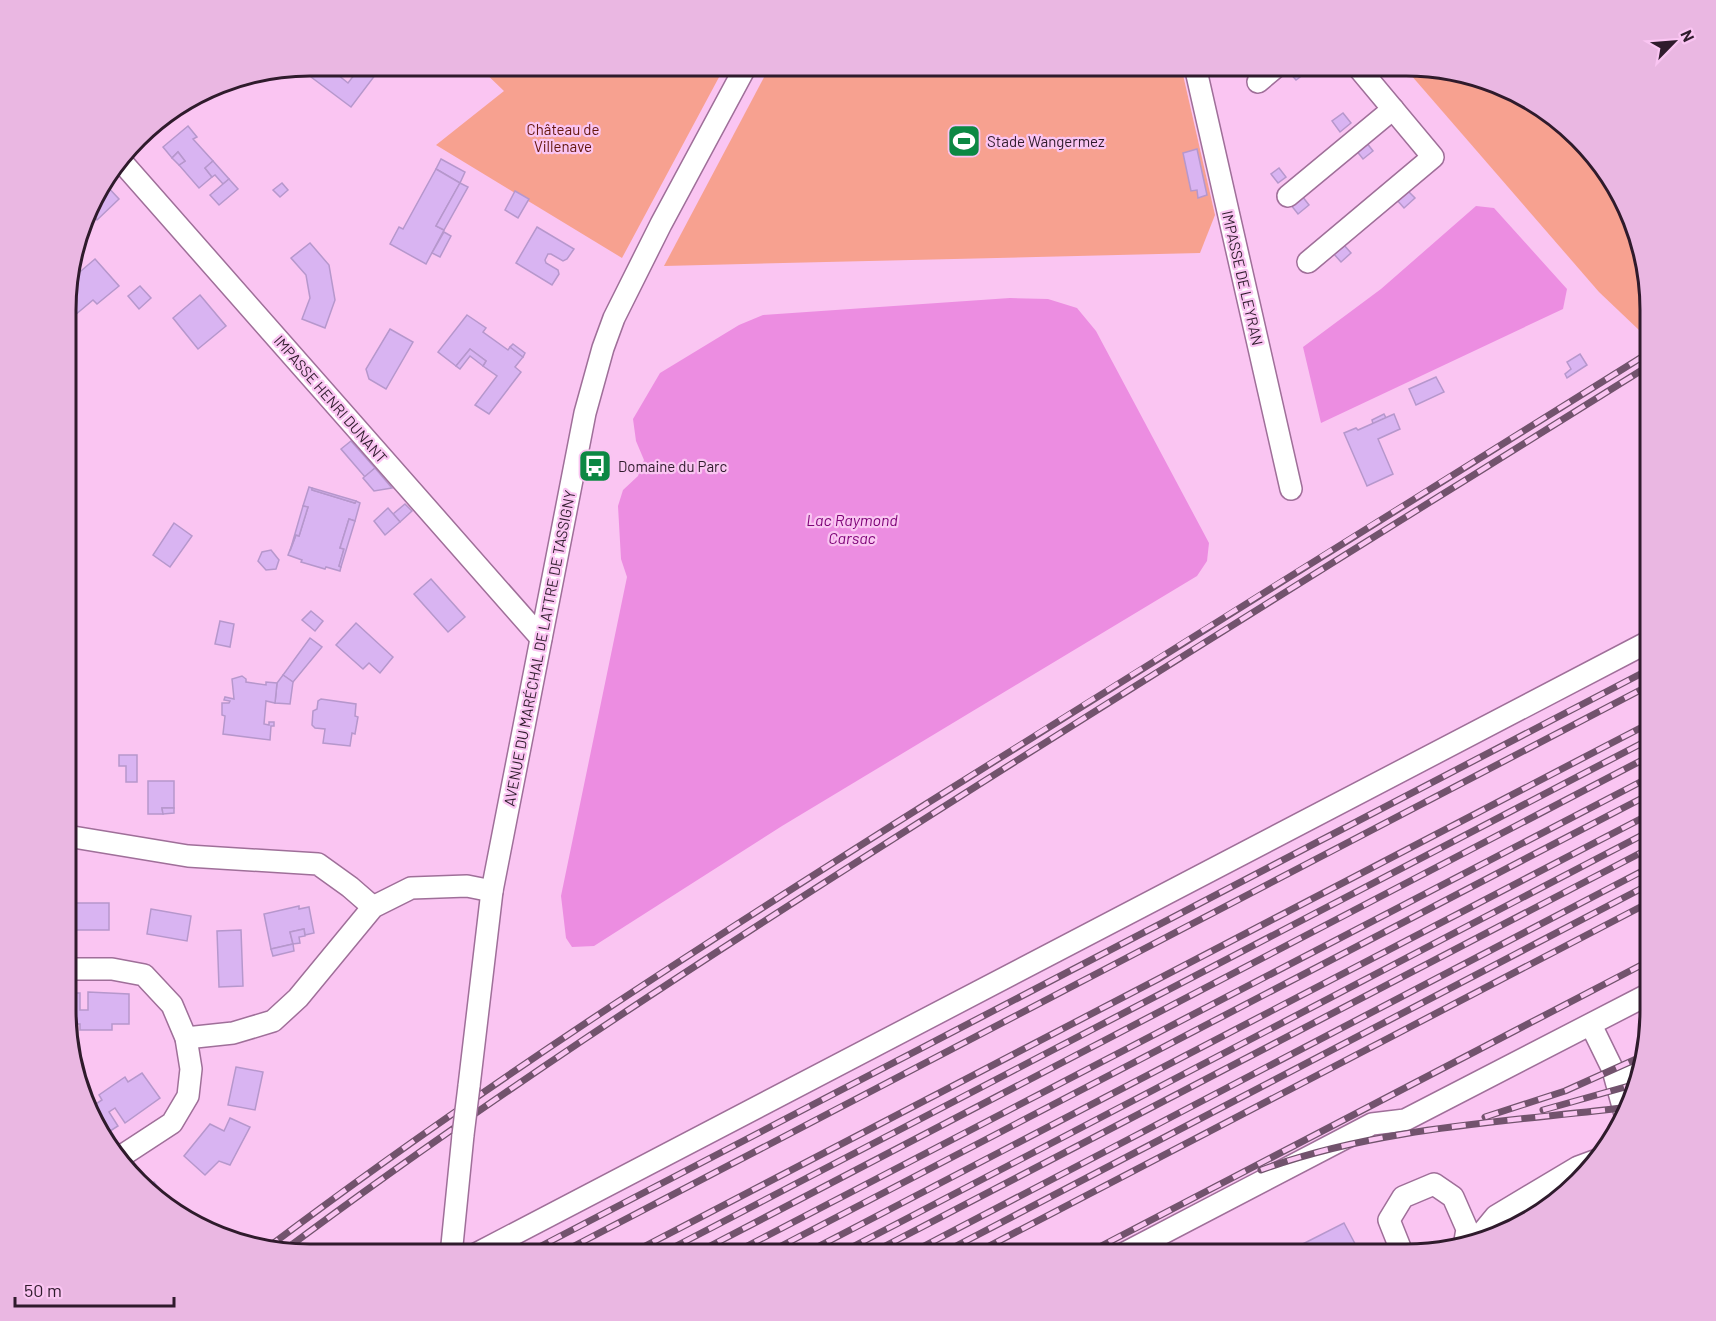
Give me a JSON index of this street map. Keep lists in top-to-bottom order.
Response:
{
  "streets": {
    "street": ["IMPASSE DE LEYRAN", "IMPASSE HENRI DUNANT", "AVENUE DU MARÉCHAL DE LATTRE DE TASSIGNY"]
  },
  "crossings": [
    ["IMPASSE HENRI DUNANT", "AVENUE DU MARÉCHAL DE LATTRE DE TASSIGNY"]
  ],
  "water": ["Lac Raymond Carsac"],
  "parks": ["Château de Villenave"],
  "places": {
    "sports": ["Stade Wangermez"],
    "bus stop": ["Domaine du Parc"]
  },
  "scale_bar": "50 m",
  "north": "top right"
}
